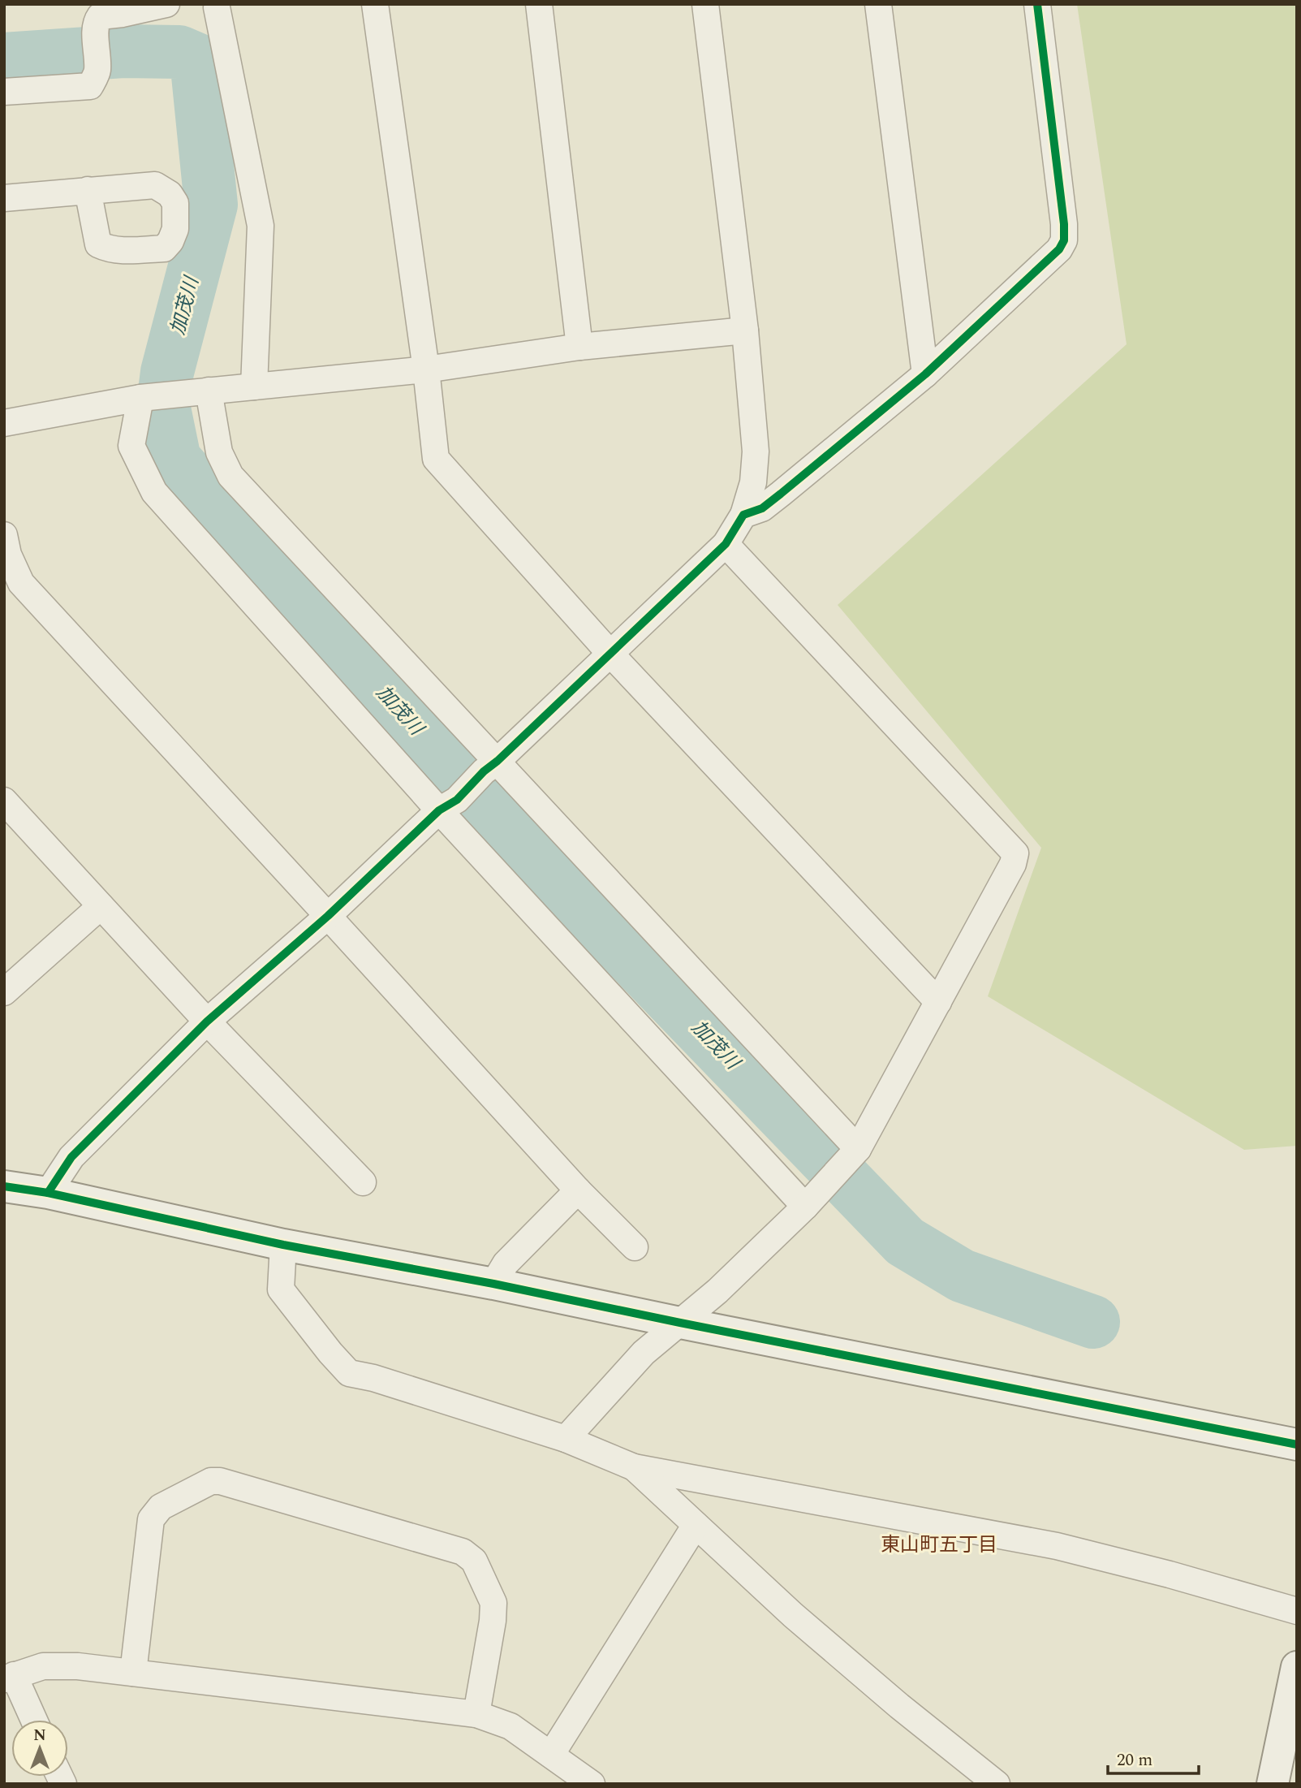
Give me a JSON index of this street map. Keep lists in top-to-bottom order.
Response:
{
  "districts": ["東山町五丁目"],
  "water": ["加茂川"],
  "scale_bar": "20 m",
  "north": "top"
}
